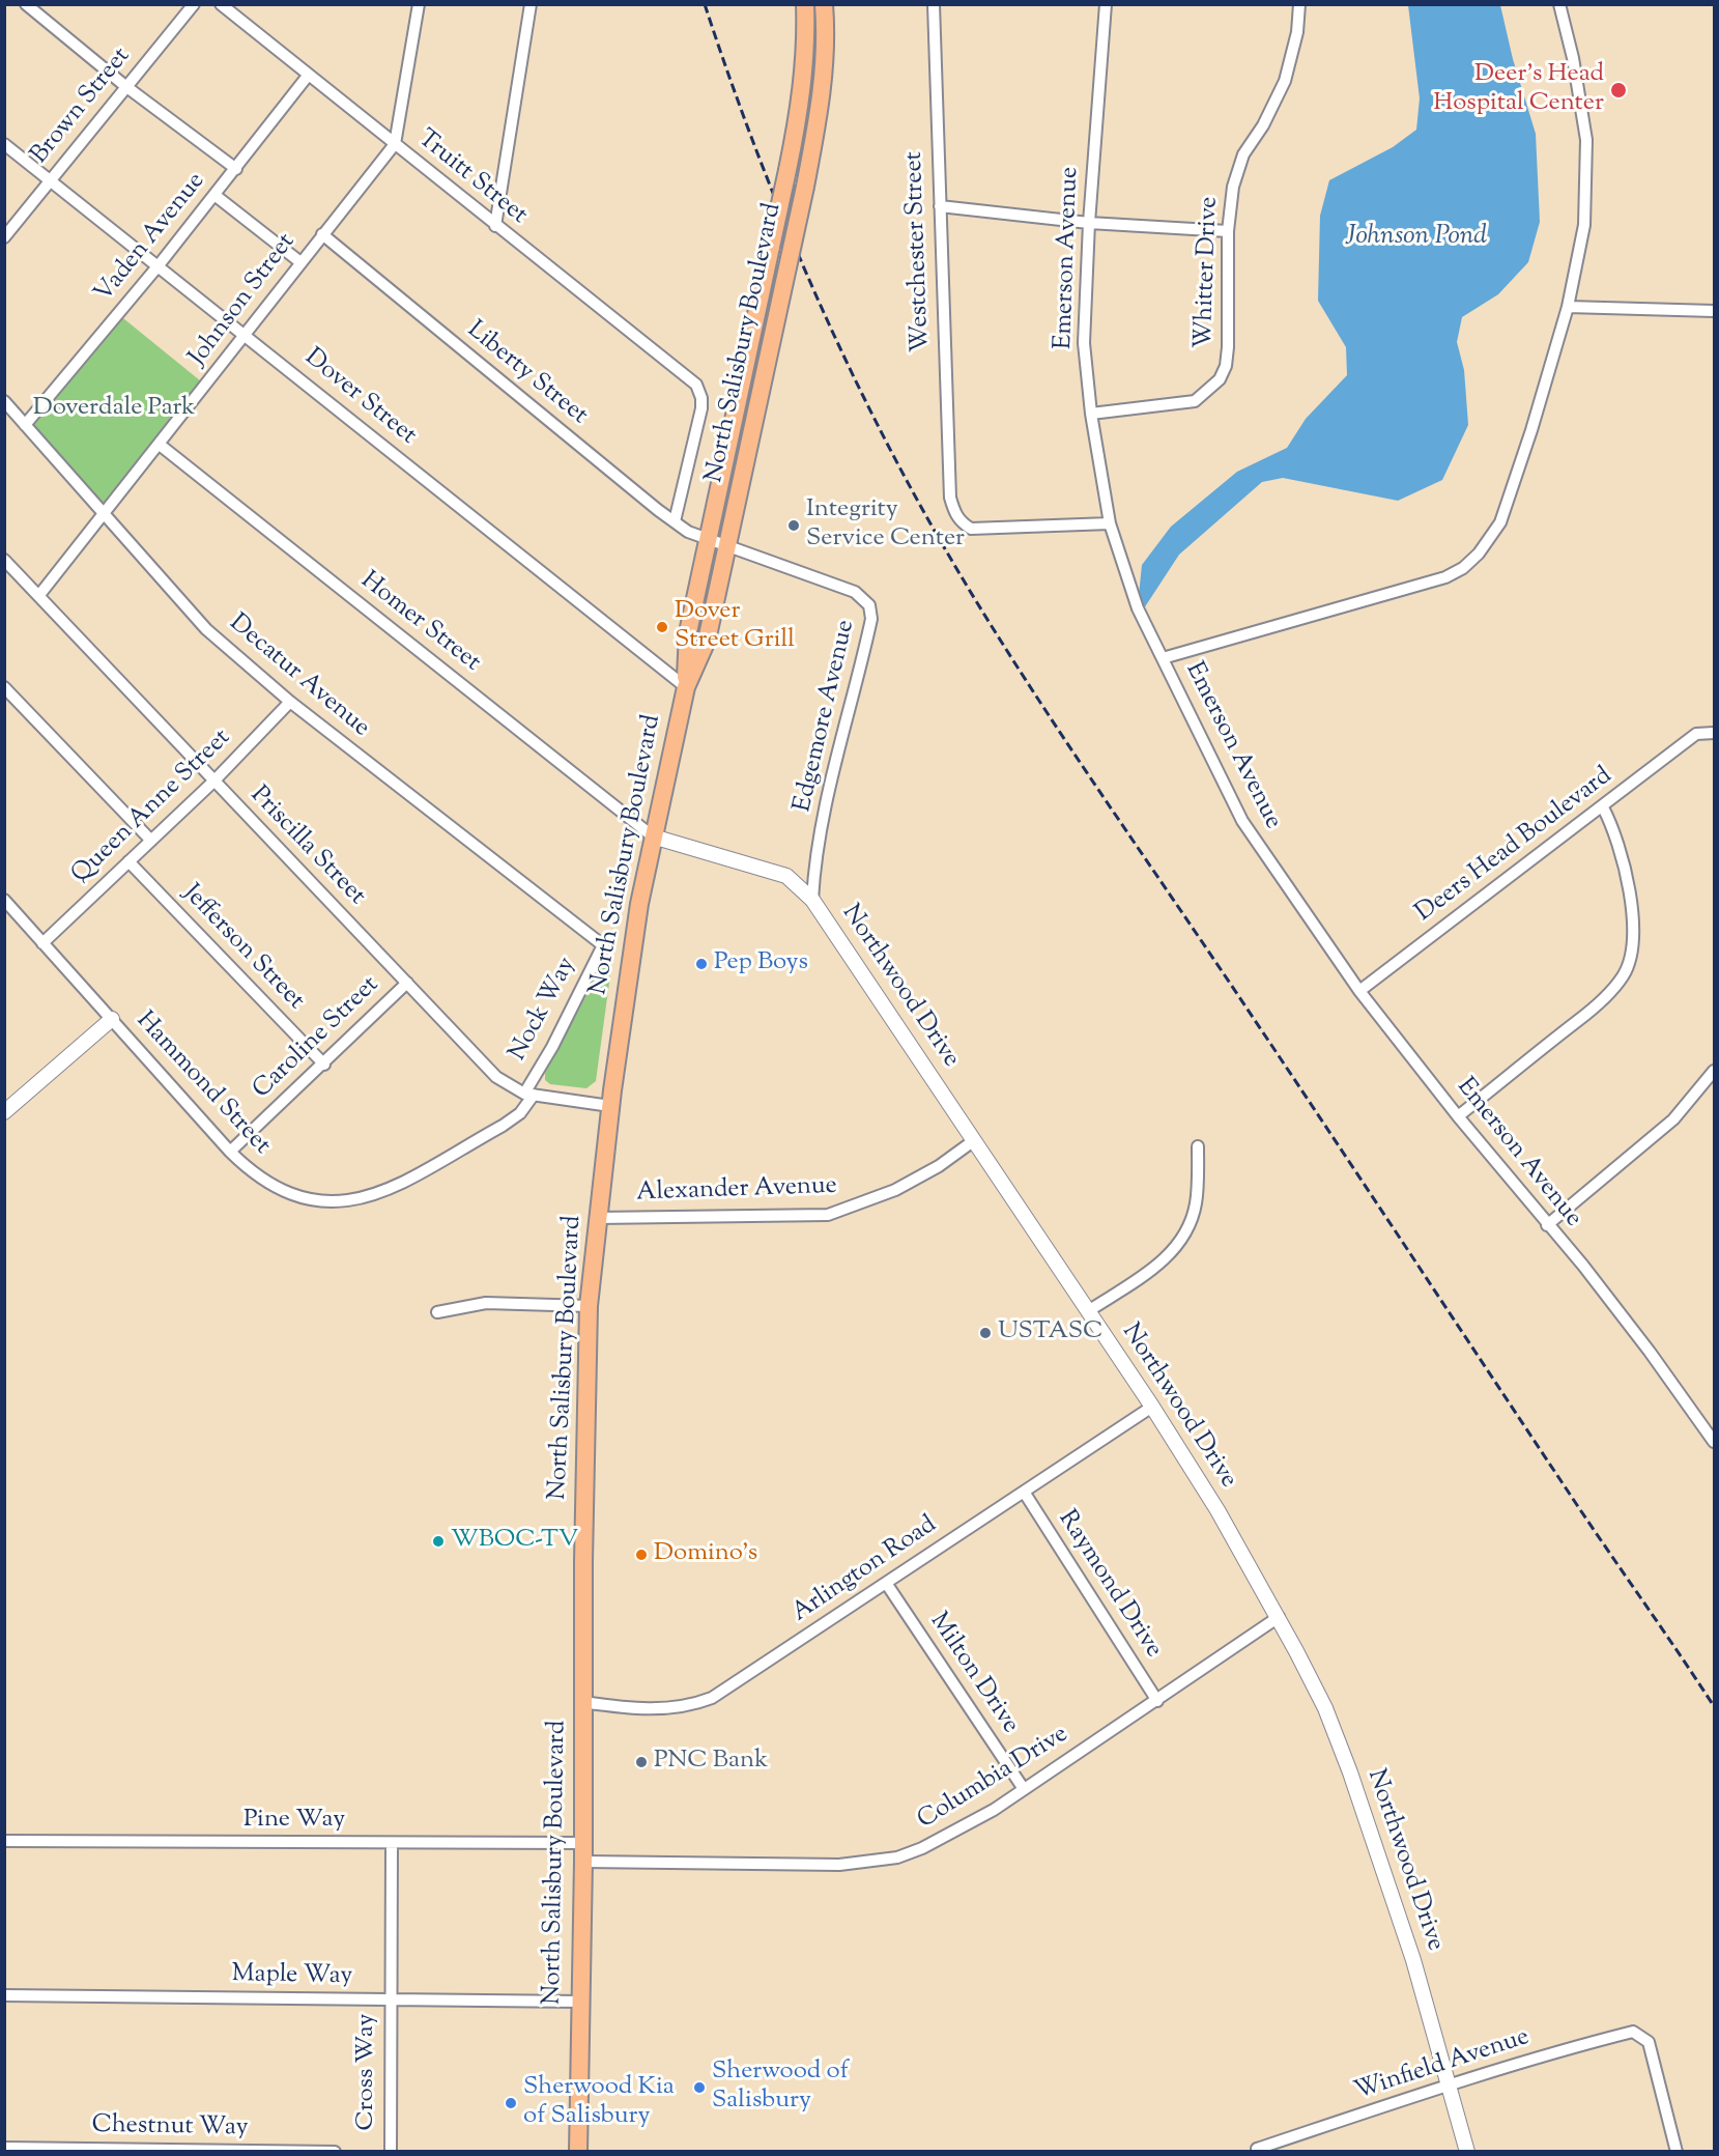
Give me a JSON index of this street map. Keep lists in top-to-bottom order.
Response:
{
  "streets": {
    "main road": ["North Salisbury Boulevard"],
    "street": [
      "Brown Street",
      "Truitt Street",
      "Vaden Avenue",
      "Westchester Street",
      "Emerson Avenue",
      "Whitter Drive",
      "Johnson Street",
      "Liberty Street",
      "Dover Street",
      "Homer Street",
      "Decatur Avenue",
      "Edgemore Avenue",
      "Queen Anne Street",
      "Deers Head Boulevard",
      "Priscilla Street",
      "Jefferson Street",
      "Northwood Drive",
      "Nock Way",
      "Caroline Street",
      "Hammond Street",
      "Alexander Avenue",
      "Arlington Road",
      "Raymond Drive",
      "Milton Drive",
      "Columbia Drive",
      "Pine Way",
      "Maple Way",
      "Winfield Avenue",
      "Cross Way",
      "Chestnut Way"
    ]
  },
  "crossings": [
    ["Brown Street", "Dover Street"],
    ["Truitt Street", "Vaden Avenue"],
    ["Truitt Street", "Johnson Street"],
    ["Truitt Street", "Liberty Street"],
    ["Vaden Avenue", "Dover Street"],
    ["Vaden Avenue", "Decatur Avenue"],
    ["Westchester Street", "Emerson Avenue"],
    ["Emerson Avenue", "Whitter Drive"],
    ["Emerson Avenue", "Deers Head Boulevard"],
    ["Johnson Street", "Liberty Street"],
    ["Johnson Street", "Dover Street"],
    ["Johnson Street", "Homer Street"],
    ["Johnson Street", "Decatur Avenue"],
    ["Johnson Street", "Priscilla Street"],
    ["North Salisbury Boulevard", "Liberty Street"],
    ["North Salisbury Boulevard", "Dover Street"],
    ["North Salisbury Boulevard", "Homer Street"],
    ["North Salisbury Boulevard", "Edgemore Avenue"],
    ["North Salisbury Boulevard", "Priscilla Street"],
    ["North Salisbury Boulevard", "Northwood Drive"],
    ["North Salisbury Boulevard", "Alexander Avenue"],
    ["North Salisbury Boulevard", "Arlington Road"],
    ["North Salisbury Boulevard", "Columbia Drive"],
    ["North Salisbury Boulevard", "Pine Way"],
    ["North Salisbury Boulevard", "Maple Way"],
    ["Liberty Street", "Edgemore Avenue"],
    ["Homer Street", "Northwood Drive"],
    ["Decatur Avenue", "Queen Anne Street"],
    ["Decatur Avenue", "Nock Way"],
    ["Edgemore Avenue", "Northwood Drive"],
    ["Queen Anne Street", "Priscilla Street"],
    ["Queen Anne Street", "Jefferson Street"],
    ["Queen Anne Street", "Hammond Street"],
    ["Priscilla Street", "Nock Way"],
    ["Priscilla Street", "Caroline Street"],
    ["Priscilla Street", "Hammond Street"],
    ["Jefferson Street", "Caroline Street"],
    ["Northwood Drive", "Alexander Avenue"],
    ["Northwood Drive", "Arlington Road"],
    ["Northwood Drive", "Columbia Drive"],
    ["Northwood Drive", "Winfield Avenue"],
    ["Nock Way", "Hammond Street"],
    ["Caroline Street", "Hammond Street"],
    ["Arlington Road", "Raymond Drive"],
    ["Arlington Road", "Milton Drive"],
    ["Raymond Drive", "Columbia Drive"],
    ["Milton Drive", "Columbia Drive"],
    ["Pine Way", "Cross Way"],
    ["Maple Way", "Cross Way"]
  ],
  "water": ["Johnson Pond"],
  "parks": ["Doverdale Park"],
  "places": [
    "Deer's Head Hospital Center",
    "Integrity Service Center",
    "Dover Street Grill",
    "Pep Boys",
    "USTASC",
    "WBOC-TV",
    "Domino's",
    "PNC Bank",
    "Sherwood of Salisbury",
    "Sherwood Kia of Salisbury"
  ]
}
